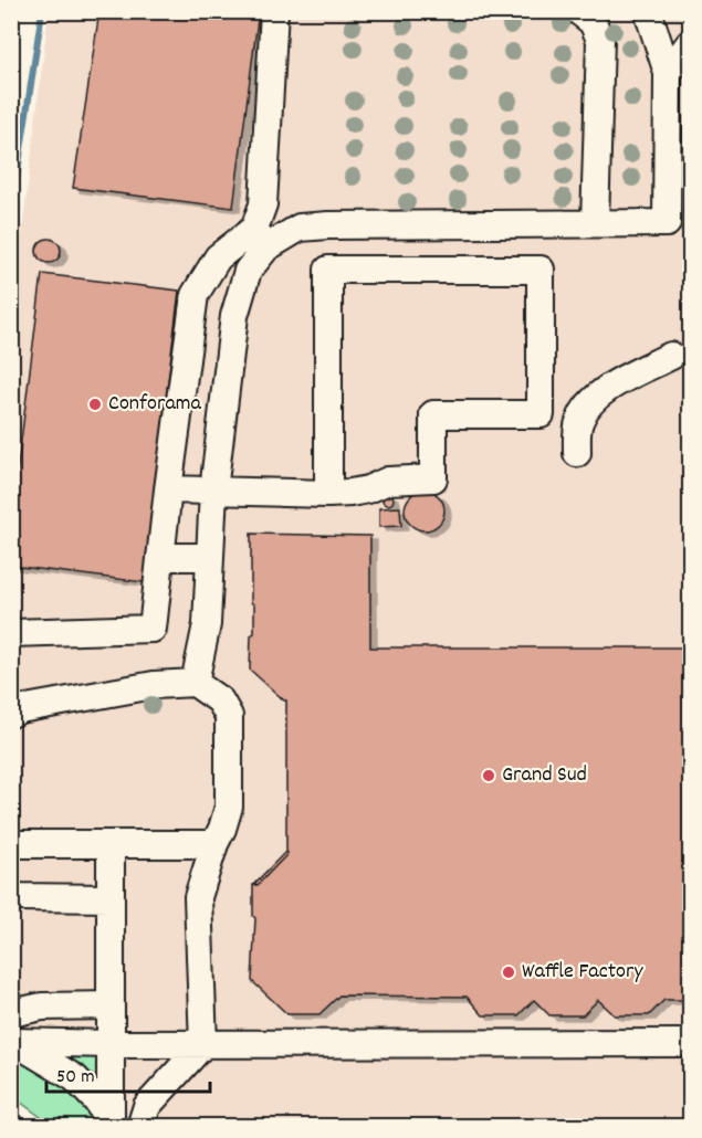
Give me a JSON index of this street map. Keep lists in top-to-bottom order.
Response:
{
  "places": ["Conforama", "Grand Sud", "Waffle Factory"],
  "scale_bar": "50 m"
}
